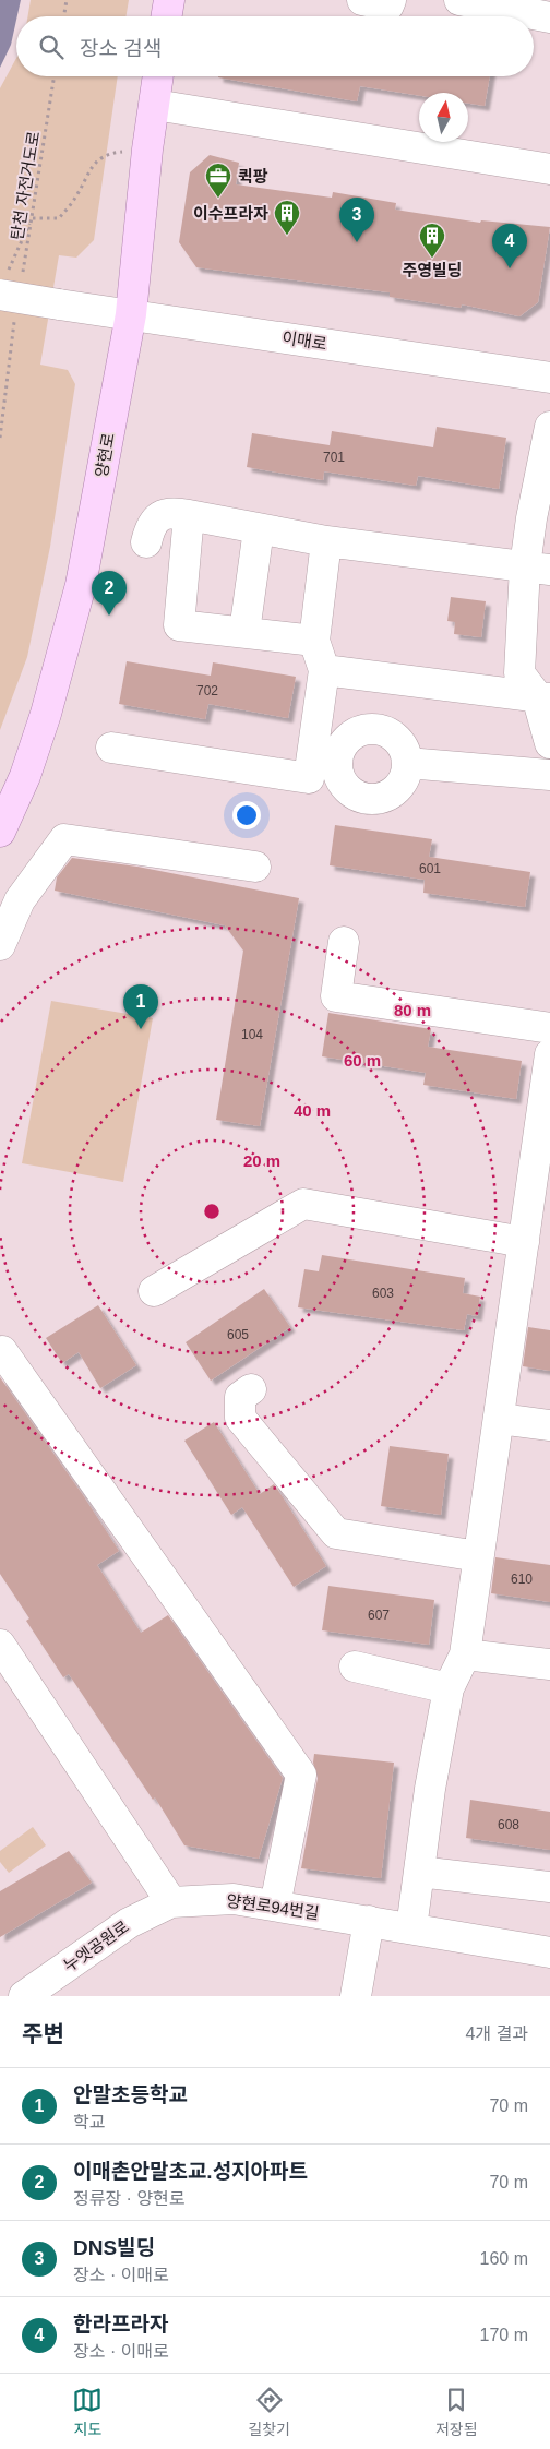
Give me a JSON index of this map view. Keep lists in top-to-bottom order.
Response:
{
  "streets": {
    "main road": ["양현로"],
    "street": ["이매로", "양현로94번길", "누엣공원로"],
    "path": ["탄천 자전거도로"]
  },
  "crossings": [
    ["탄천 자전거도로", "이매로"],
    ["이매로", "양현로"],
    ["양현로94번길", "누엣공원로"]
  ],
  "places": {
    "office": ["퀵팡"],
    "building": ["이수프라자", "주영빌딩"]
  },
  "house_numbers": [
    "701",
    "702",
    "601",
    "104",
    "603",
    "605",
    "610",
    "607",
    "608"
  ],
  "north": "top",
  "page": {
    "search": "장소 검색",
    "pins": [
      "3",
      "4",
      "2",
      "1"
    ],
    "heading": ["주변", "4개 결과"],
    "list": [
      {
        "mark": "1",
        "name": "안말초등학교",
        "note": "학교",
        "value": "70 m"
      },
      {
        "mark": "2",
        "name": "이매촌안말초교.성지아파트",
        "note": "정류장 · 양현로",
        "value": "70 m"
      },
      {
        "mark": "3",
        "name": "DNS빌딩",
        "note": "장소 · 이매로",
        "value": "160 m"
      },
      {
        "mark": "4",
        "name": "한라프라자",
        "note": "장소 · 이매로",
        "value": "170 m"
      }
    ],
    "nav": ["지도", "길찾기", "저장됨"]
  },
  "rings": [
    "80 m",
    "60 m",
    "40 m",
    "20 m"
  ]
}
